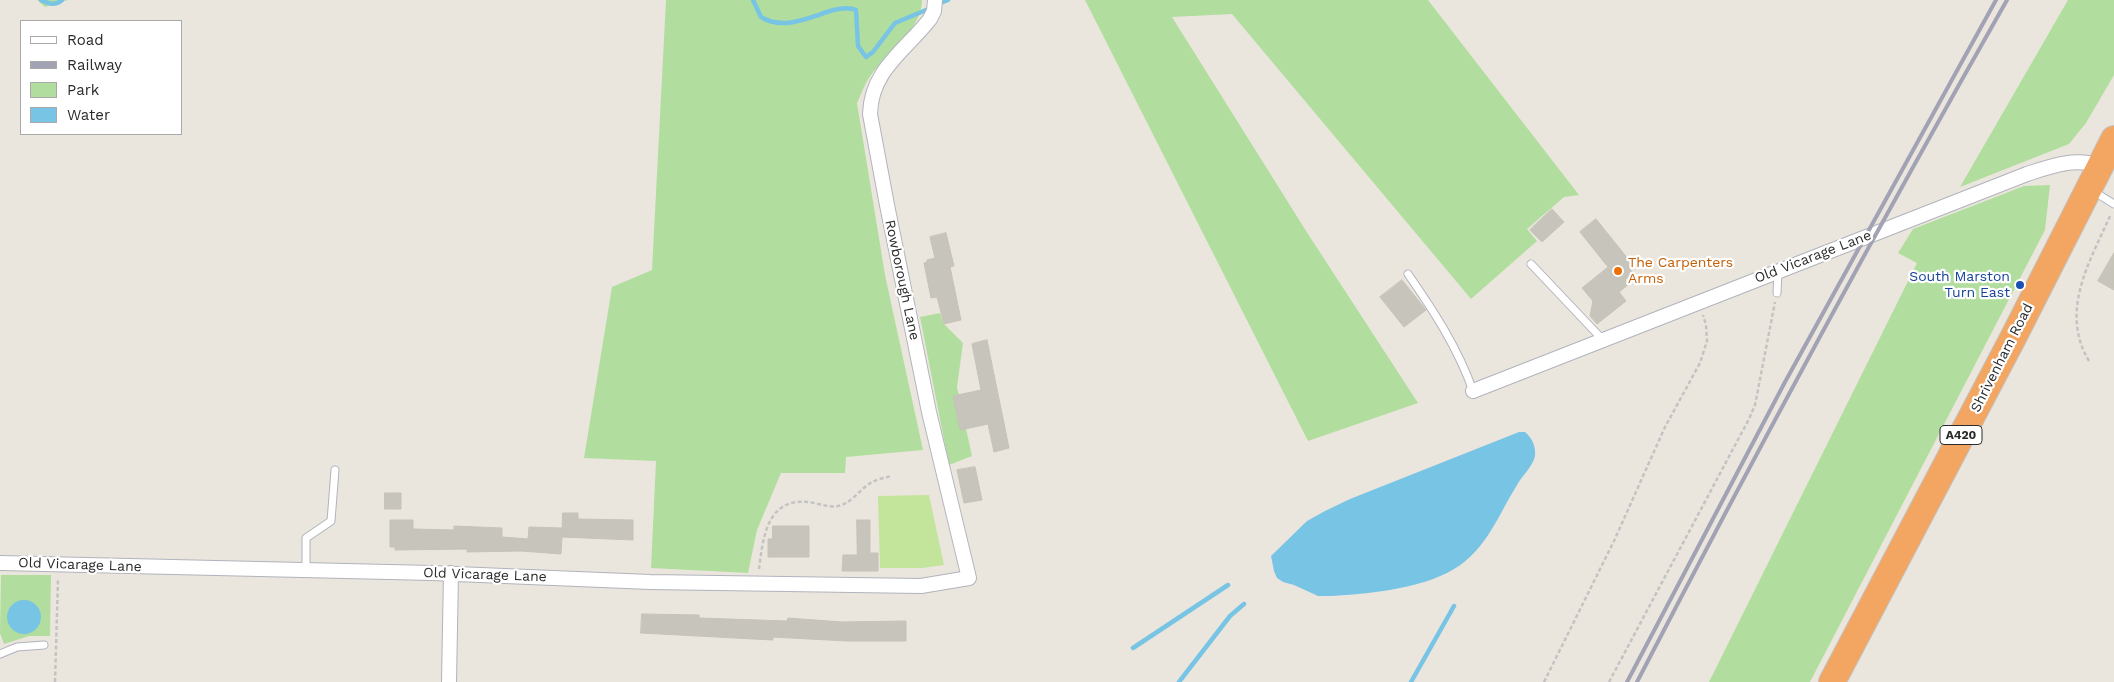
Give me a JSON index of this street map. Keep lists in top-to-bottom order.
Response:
{
  "streets": {
    "highway": ["Shrivenham Road", "A420"],
    "street": ["Old Vicarage Lane", "Rowborough Lane"]
  },
  "crossings": [
    ["Old Vicarage Lane", "Rowborough Lane"],
    ["Old Vicarage Lane", "Shrivenham Road"]
  ],
  "places": ["The Carpenters Arms", "South Marston Turn East"],
  "legend": [
    "Road",
    "Railway",
    "Park",
    "Water"
  ]
}
